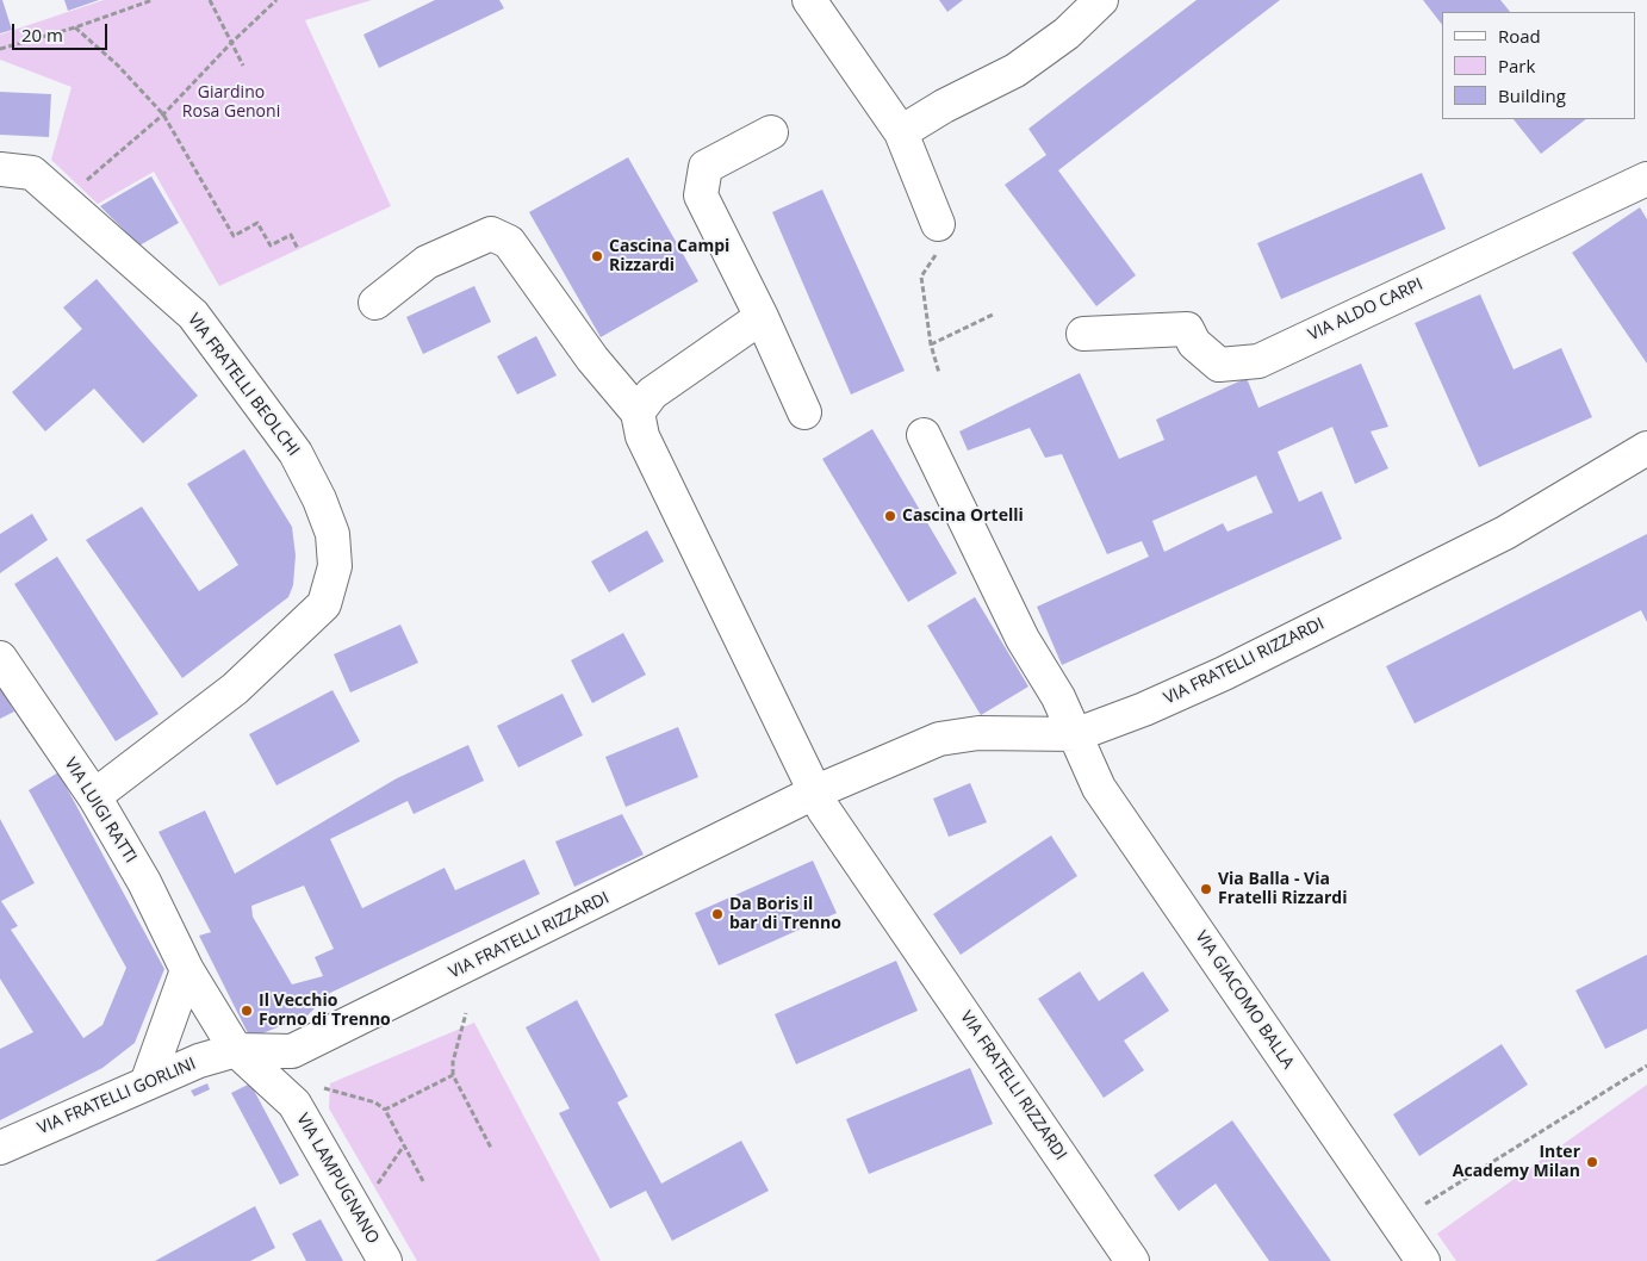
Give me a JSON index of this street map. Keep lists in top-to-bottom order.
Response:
{
  "streets": {
    "street": [
      "VIA ALDO CARPI",
      "VIA FRATELLI BEOLCHI",
      "VIA FRATELLI RIZZARDI",
      "VIA LUIGI RATTI",
      "VIA GIACOMO BALLA",
      "VIA FRATELLI GORLINI",
      "VIA LAMPUGNANO"
    ]
  },
  "crossings": [
    ["VIA FRATELLI BEOLCHI", "VIA LUIGI RATTI"],
    ["VIA FRATELLI RIZZARDI", "VIA LUIGI RATTI"],
    ["VIA FRATELLI RIZZARDI", "VIA GIACOMO BALLA"],
    ["VIA FRATELLI RIZZARDI", "VIA FRATELLI GORLINI"],
    ["VIA FRATELLI RIZZARDI", "VIA LAMPUGNANO"],
    ["VIA LUIGI RATTI", "VIA FRATELLI GORLINI"],
    ["VIA LUIGI RATTI", "VIA LAMPUGNANO"],
    ["VIA FRATELLI GORLINI", "VIA LAMPUGNANO"]
  ],
  "parks": ["Giardino Rosa Genoni"],
  "places": [
    "Cascina Campi Rizzardi",
    "Cascina Ortelli",
    "Via Balla - Via Fratelli Rizzardi",
    "Da Boris il bar di Trenno",
    "Il Vecchio Forno di Trenno",
    "Inter Academy Milan"
  ],
  "legend": ["Road", "Park", "Building"],
  "scale_bar": "20 m"
}
